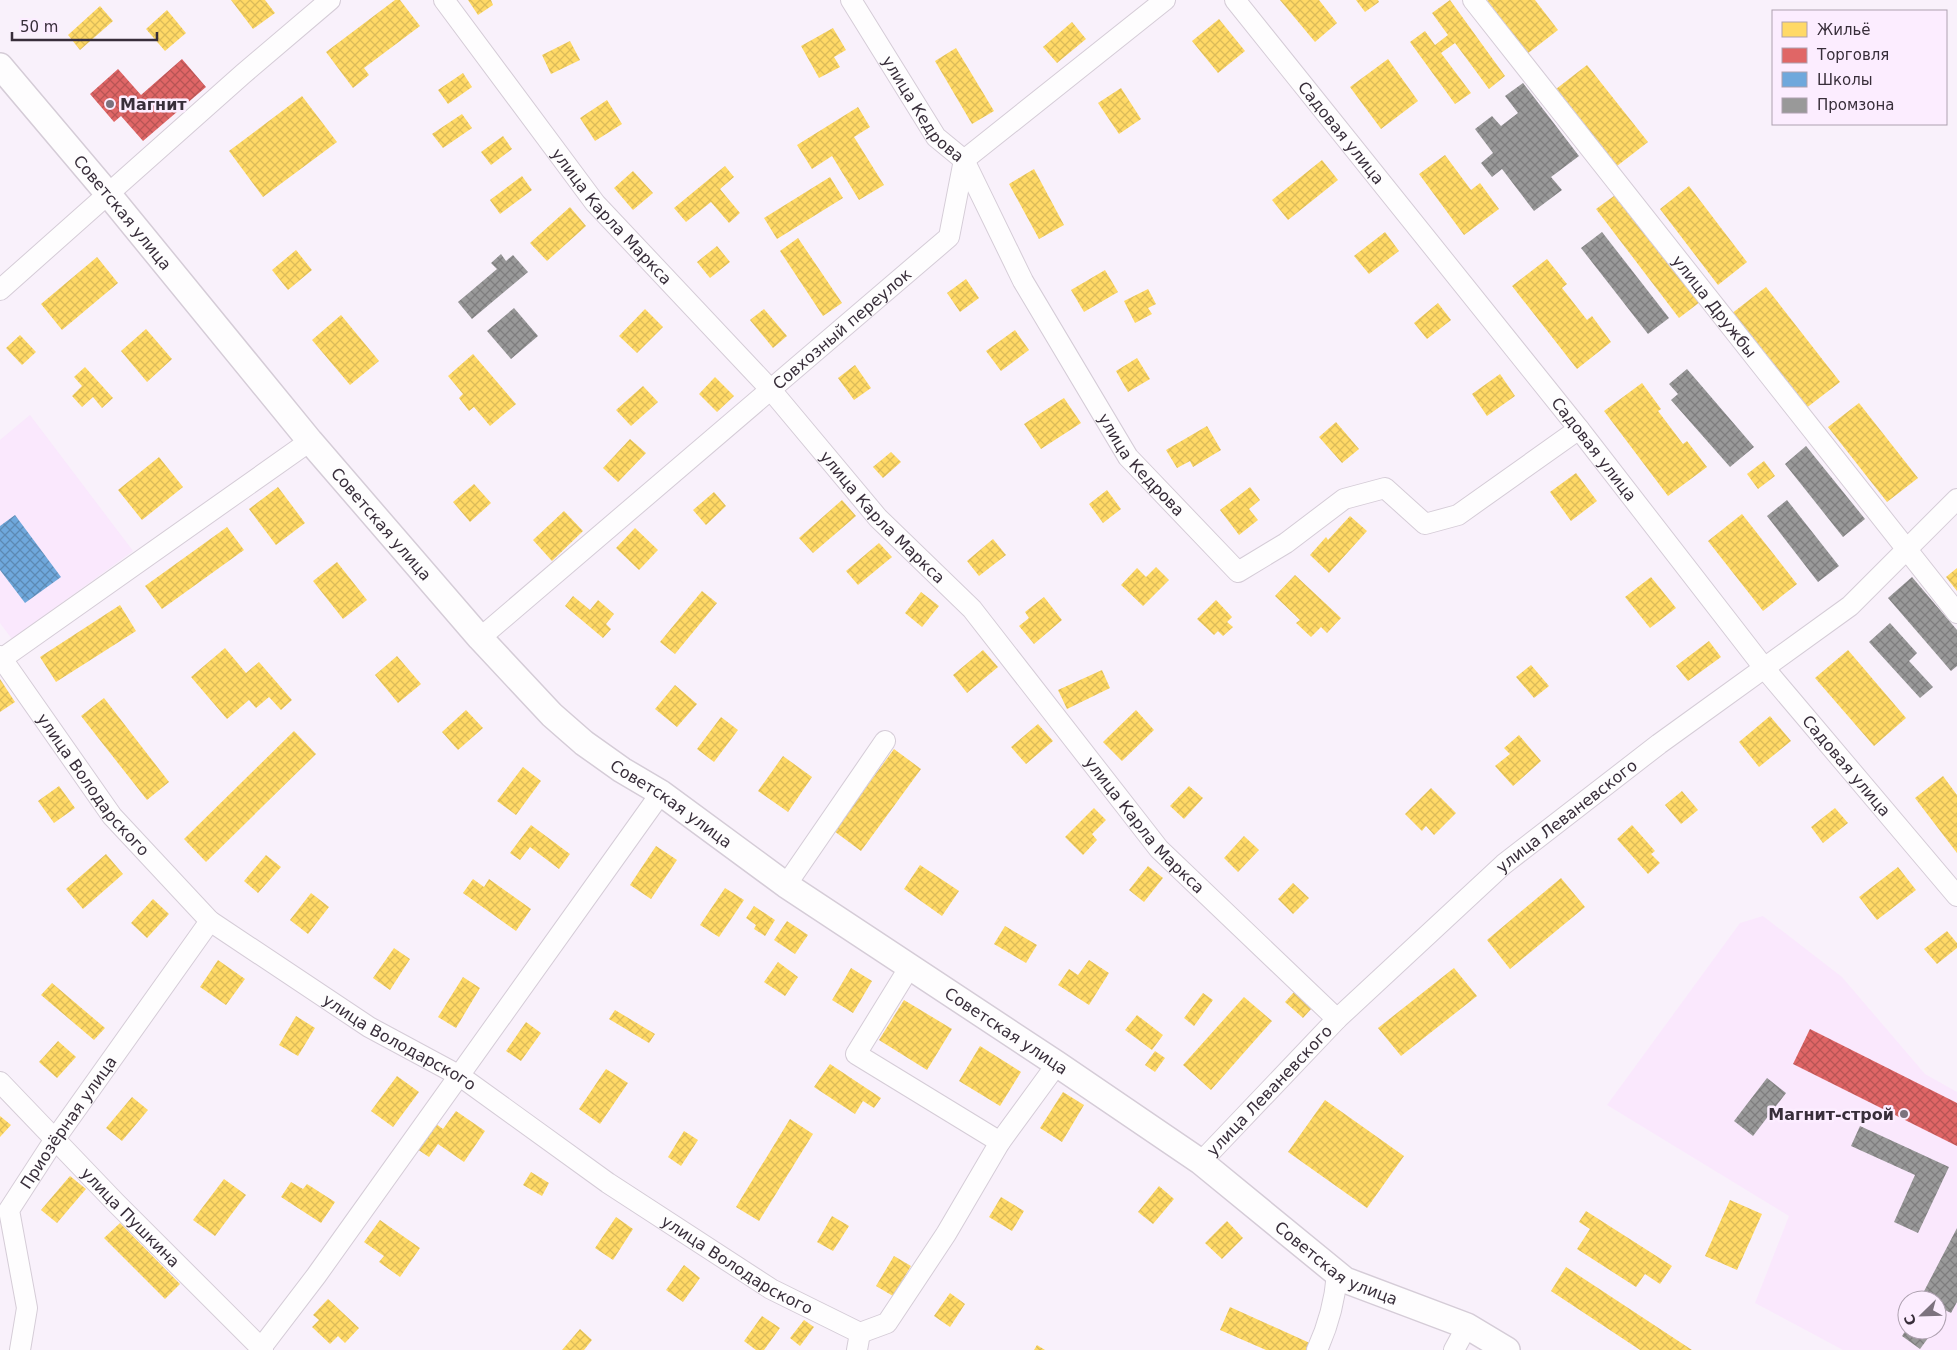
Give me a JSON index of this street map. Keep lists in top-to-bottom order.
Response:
{
  "streets": {
    "street": [
      "улица Кедрова",
      "Садовая улица",
      "Советская улица",
      "улица Карла Маркса",
      "улица Дружбы",
      "Совхозный переулок",
      "улица Володарского",
      "улица Леваневского",
      "Приозёрная улица",
      "улица Пушкина"
    ]
  },
  "crossings": [
    ["улица Кедрова", "Садовая улица"],
    ["улица Кедрова", "Совхозный переулок"],
    ["Садовая улица", "улица Леваневского"],
    ["Советская улица", "Совхозный переулок"],
    ["Советская улица", "улица Леваневского"],
    ["улица Карла Маркса", "Совхозный переулок"],
    ["улица Карла Маркса", "улица Леваневского"],
    ["улица Дружбы", "улица Леваневского"],
    ["улица Володарского", "Приозёрная улица"],
    ["Приозёрная улица", "улица Пушкина"]
  ],
  "places": ["Магнит", "Магнит-строй"],
  "legend": [
    "Жильё",
    "Торговля",
    "Школы",
    "Промзона"
  ],
  "scale_bar": "50 m",
  "north": "bottom left"
}
